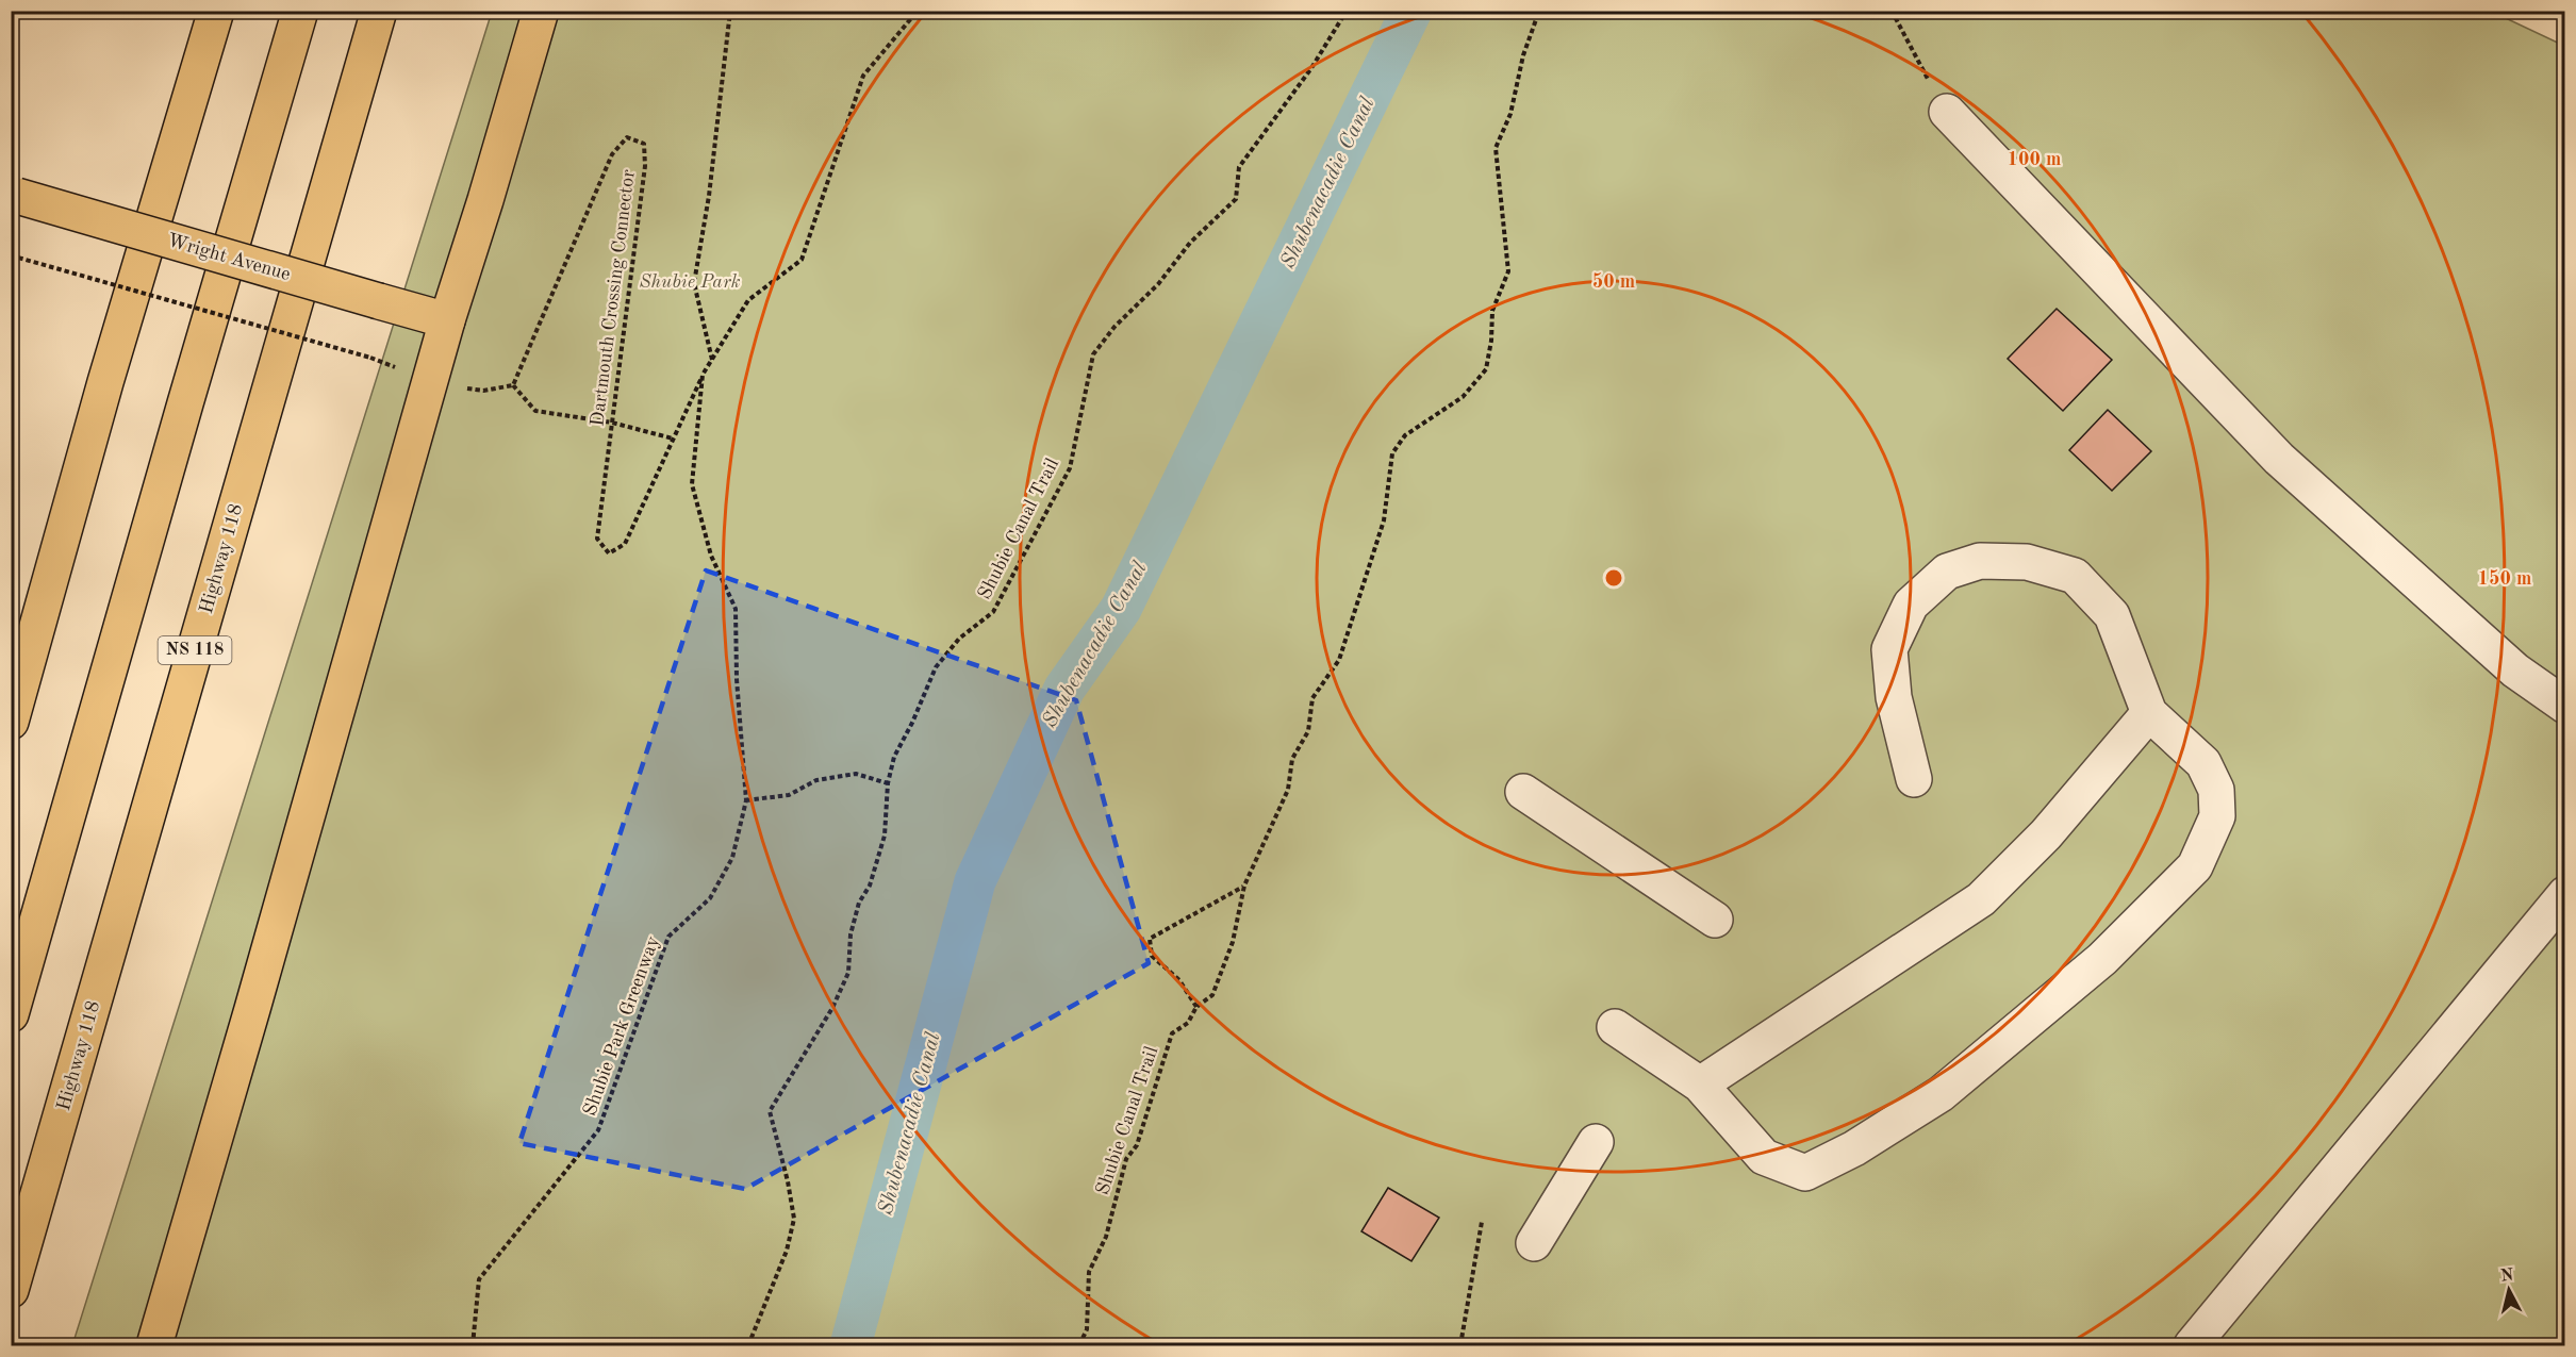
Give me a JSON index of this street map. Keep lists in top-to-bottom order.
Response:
{
  "streets": {
    "main road": ["Wright Avenue", "Highway 118", "NS 118"],
    "path": ["Dartmouth Crossing Connector", "Shubie Canal Trail", "Shubie Park Greenway"]
  },
  "crossings": [
    ["Dartmouth Crossing Connector", "Shubie Park Greenway"]
  ],
  "water": ["Shubenacadie Canal"],
  "parks": ["Shubie Park"],
  "north": "top",
  "rings": ["100 m", "50 m", "150 m"]
}
